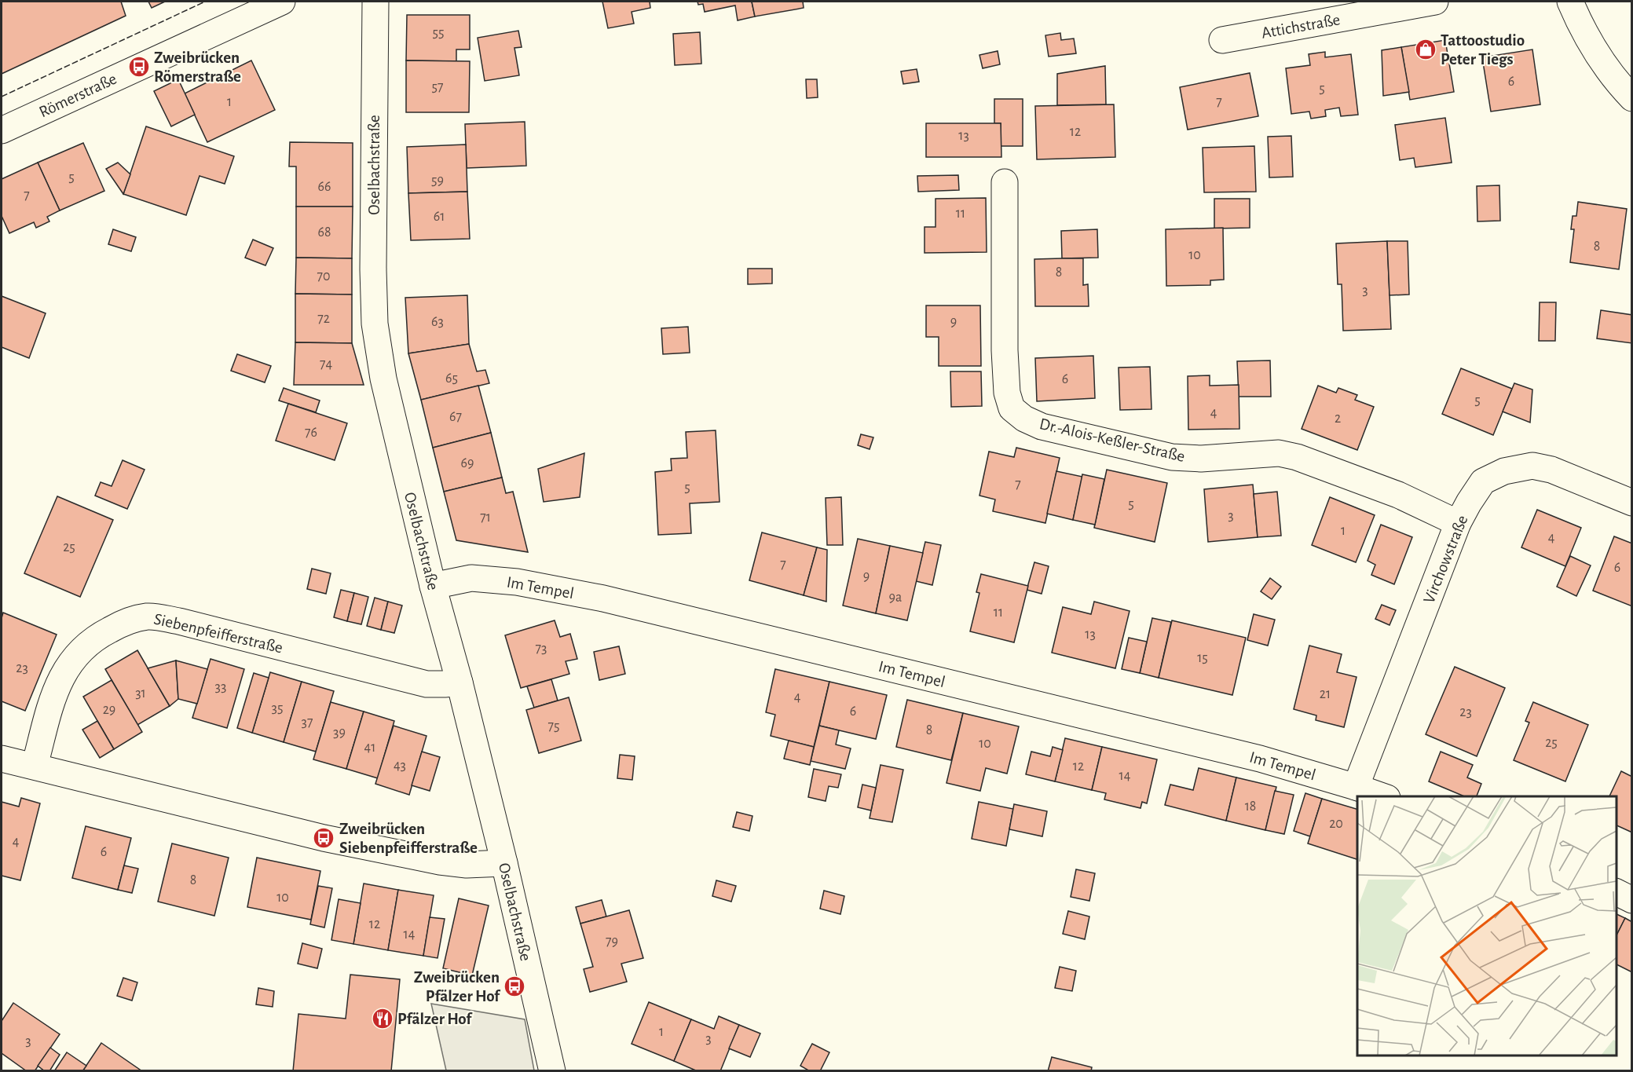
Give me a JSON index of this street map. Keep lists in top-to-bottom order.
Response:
{
  "streets": {
    "street": [
      "Attichstraße",
      "Römerstraße",
      "Oselbachstraße",
      "Dr.-Alois-Keßler-Straße",
      "Virchowstraße",
      "Im Tempel",
      "Siebenpfeifferstraße"
    ]
  },
  "crossings": [
    ["Oselbachstraße", "Im Tempel"],
    ["Oselbachstraße", "Siebenpfeifferstraße"],
    ["Dr.-Alois-Keßler-Straße", "Virchowstraße"],
    ["Virchowstraße", "Im Tempel"]
  ],
  "places": {
    "shop": ["Tattoostudio Peter Tiegs"],
    "bus stop": ["Zweibrücken Römerstraße", "Zweibrücken Siebenpfeifferstraße", "Zweibrücken Pfälzer Hof"],
    "restaurant": ["Pfälzer Hof"]
  },
  "house_numbers": [
    "55",
    "6",
    "57",
    "5",
    "1",
    "7",
    "12",
    "13",
    "5",
    "59",
    "66",
    "7",
    "11",
    "61",
    "68",
    "8",
    "10",
    "8",
    "70",
    "3",
    "72",
    "63",
    "9",
    "74",
    "65",
    "6",
    "5",
    "4",
    "67",
    "2",
    "76",
    "69",
    "7",
    "5",
    "5",
    "3",
    "71",
    "1",
    "4",
    "25",
    "7",
    "6",
    "9",
    "9a",
    "11",
    "13",
    "73",
    "15",
    "23",
    "33",
    "31",
    "21",
    "4",
    "35",
    "29",
    "6",
    "23",
    "37",
    "75",
    "8",
    "39",
    "25",
    "10",
    "41",
    "43",
    "12",
    "14",
    "18",
    "20",
    "4",
    "6",
    "8",
    "10",
    "12",
    "14",
    "79",
    "1",
    "3",
    "3"
  ]
}
